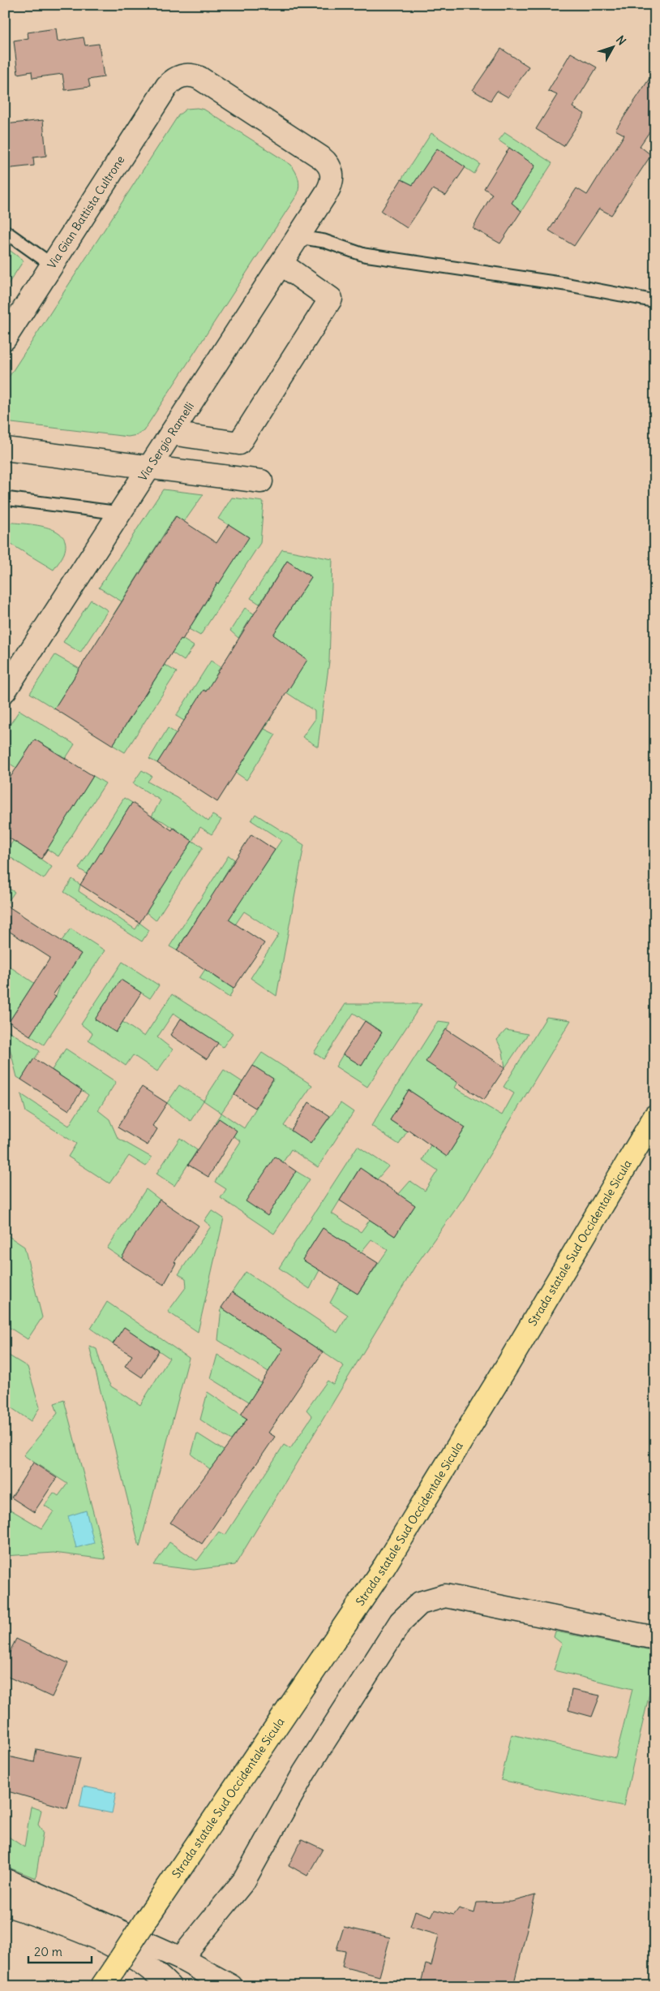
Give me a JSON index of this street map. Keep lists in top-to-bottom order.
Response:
{
  "streets": {
    "main road": ["Strada statale Sud Occidentale Sicula"],
    "street": ["Via Gian Battista Cultrone", "Via Sergio Ramelli"]
  },
  "crossings": [
    ["Via Gian Battista Cultrone", "Via Sergio Ramelli"]
  ],
  "scale_bar": "20 m",
  "north": "top right"
}
